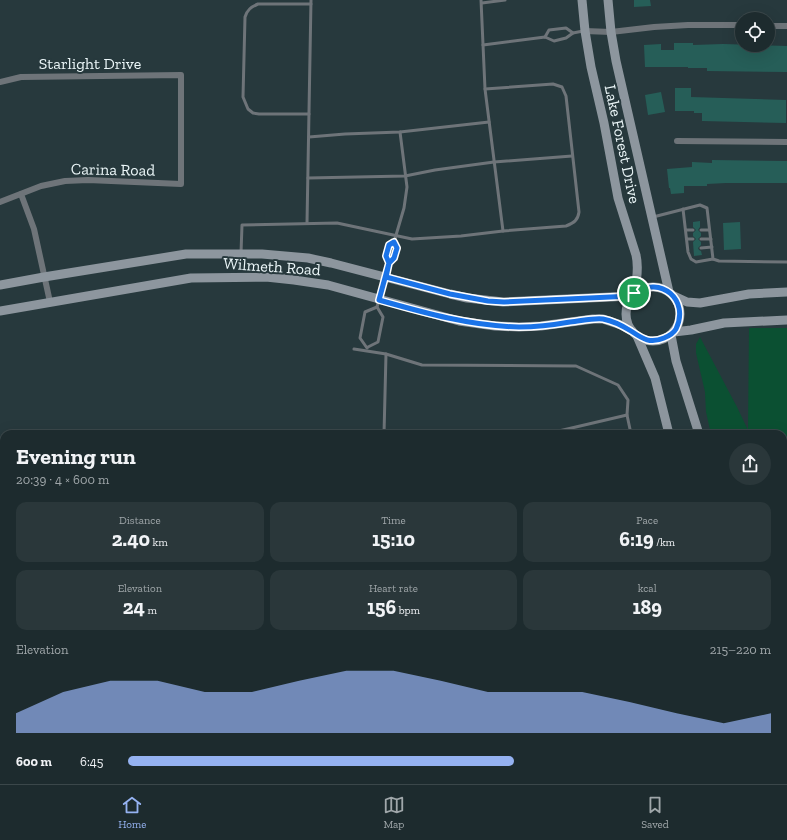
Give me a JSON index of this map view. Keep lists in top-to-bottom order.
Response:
{
  "streets": {
    "street": [
      "Starlight Drive",
      "Lake Forest Drive",
      "Carina Road",
      "Wilmeth Road"
    ]
  },
  "crossings": [
    ["Starlight Drive", "Carina Road"],
    ["Lake Forest Drive", "Wilmeth Road"]
  ],
  "page": {
    "heading": ["Evening run", "20:39 · 4 × 600 m"],
    "stats": [
      ["Distance", "2.40 km"],
      ["Time", "15:10"],
      ["Pace", "6:19 /km"],
      ["Elevation", "24 m"],
      ["Heart rate", "156 bpm"],
      ["kcal", "189"]
    ],
    "chart": ["Elevation", "215–220 m"],
    "list": [
      {
        "name": "600 m",
        "note": "6:45"
      }
    ],
    "tabs": ["Home", "Map", "Saved"]
  }
}
